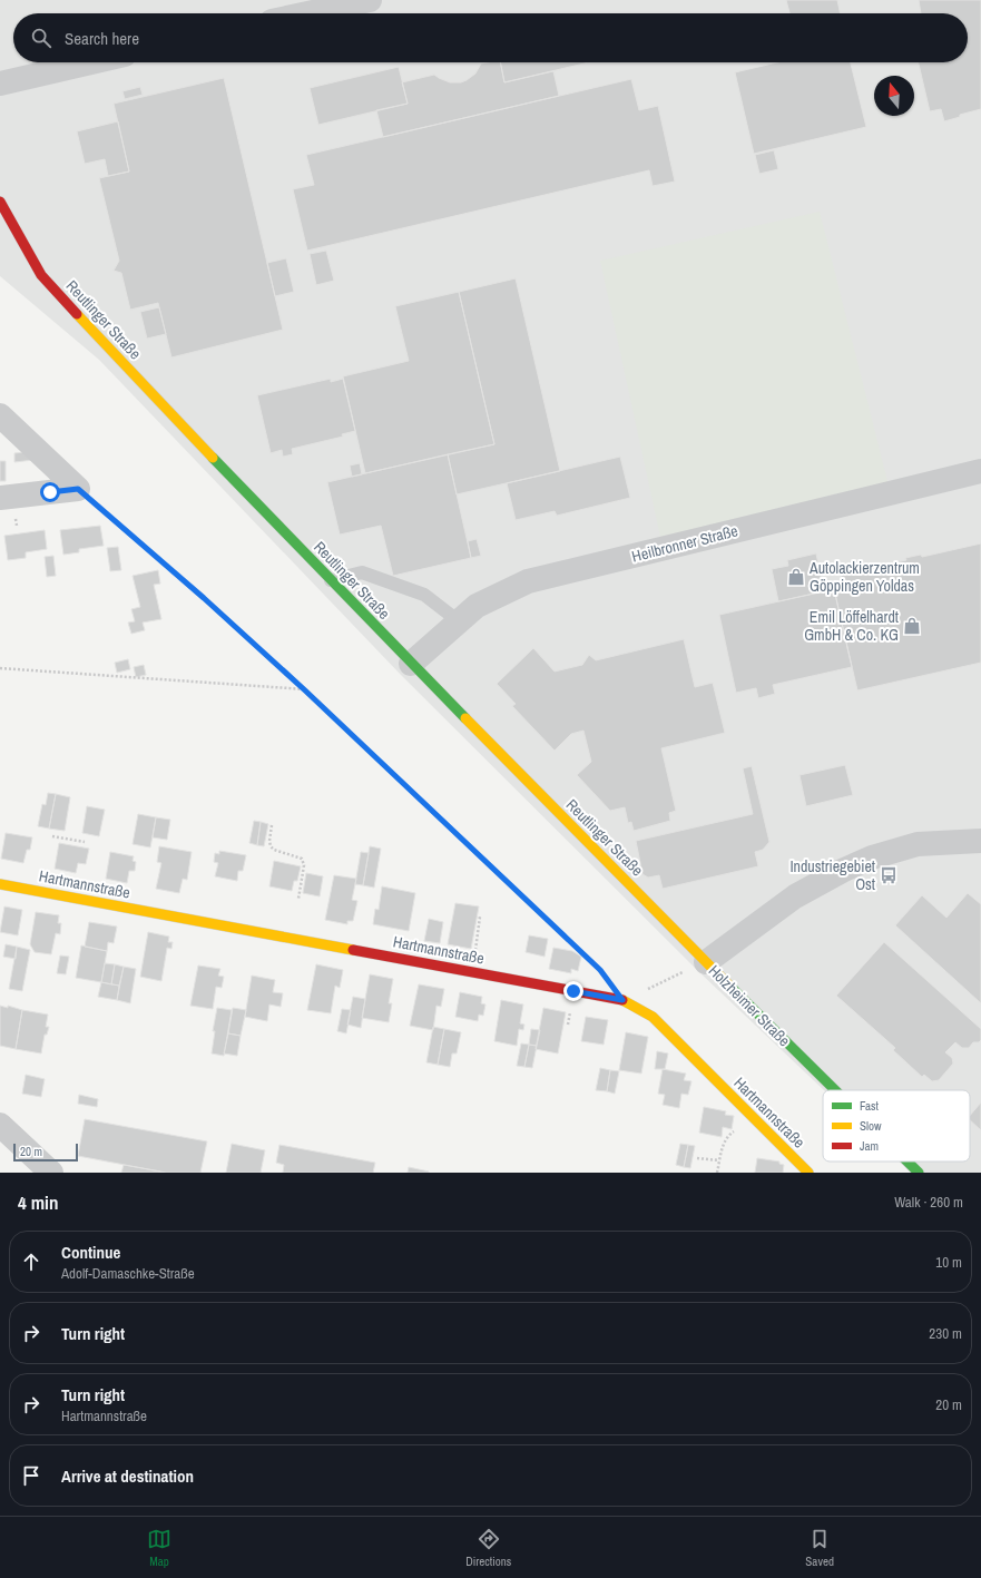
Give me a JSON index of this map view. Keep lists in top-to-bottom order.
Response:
{
  "streets": {
    "street": [
      "Reutlinger Straße",
      "Heilbronner Straße",
      "Hartmannstraße",
      "Holzheimer Straße"
    ]
  },
  "crossings": [
    ["Reutlinger Straße", "Heilbronner Straße"],
    ["Reutlinger Straße", "Holzheimer Straße"]
  ],
  "places": {
    "shop": ["Autolackierzentrum Göppingen Yoldas", "Emil Löffelhardt GmbH & Co. KG"],
    "bus stop": ["Industriegebiet Ost"]
  },
  "legend": ["Fast", "Slow", "Jam"],
  "scale_bar": "20 m",
  "north": "top",
  "page": {
    "search": "Search here",
    "scale": "20 m",
    "heading": ["4 min", "Walk · 260 m"],
    "list": [
      ["Continue", "Adolf-Damaschke-Straße", "10 m"],
      ["Turn right", "230 m"],
      ["Turn right", "Hartmannstraße", "20 m"],
      "Arrive at destination"
    ],
    "nav": ["Map", "Directions", "Saved"]
  }
}
